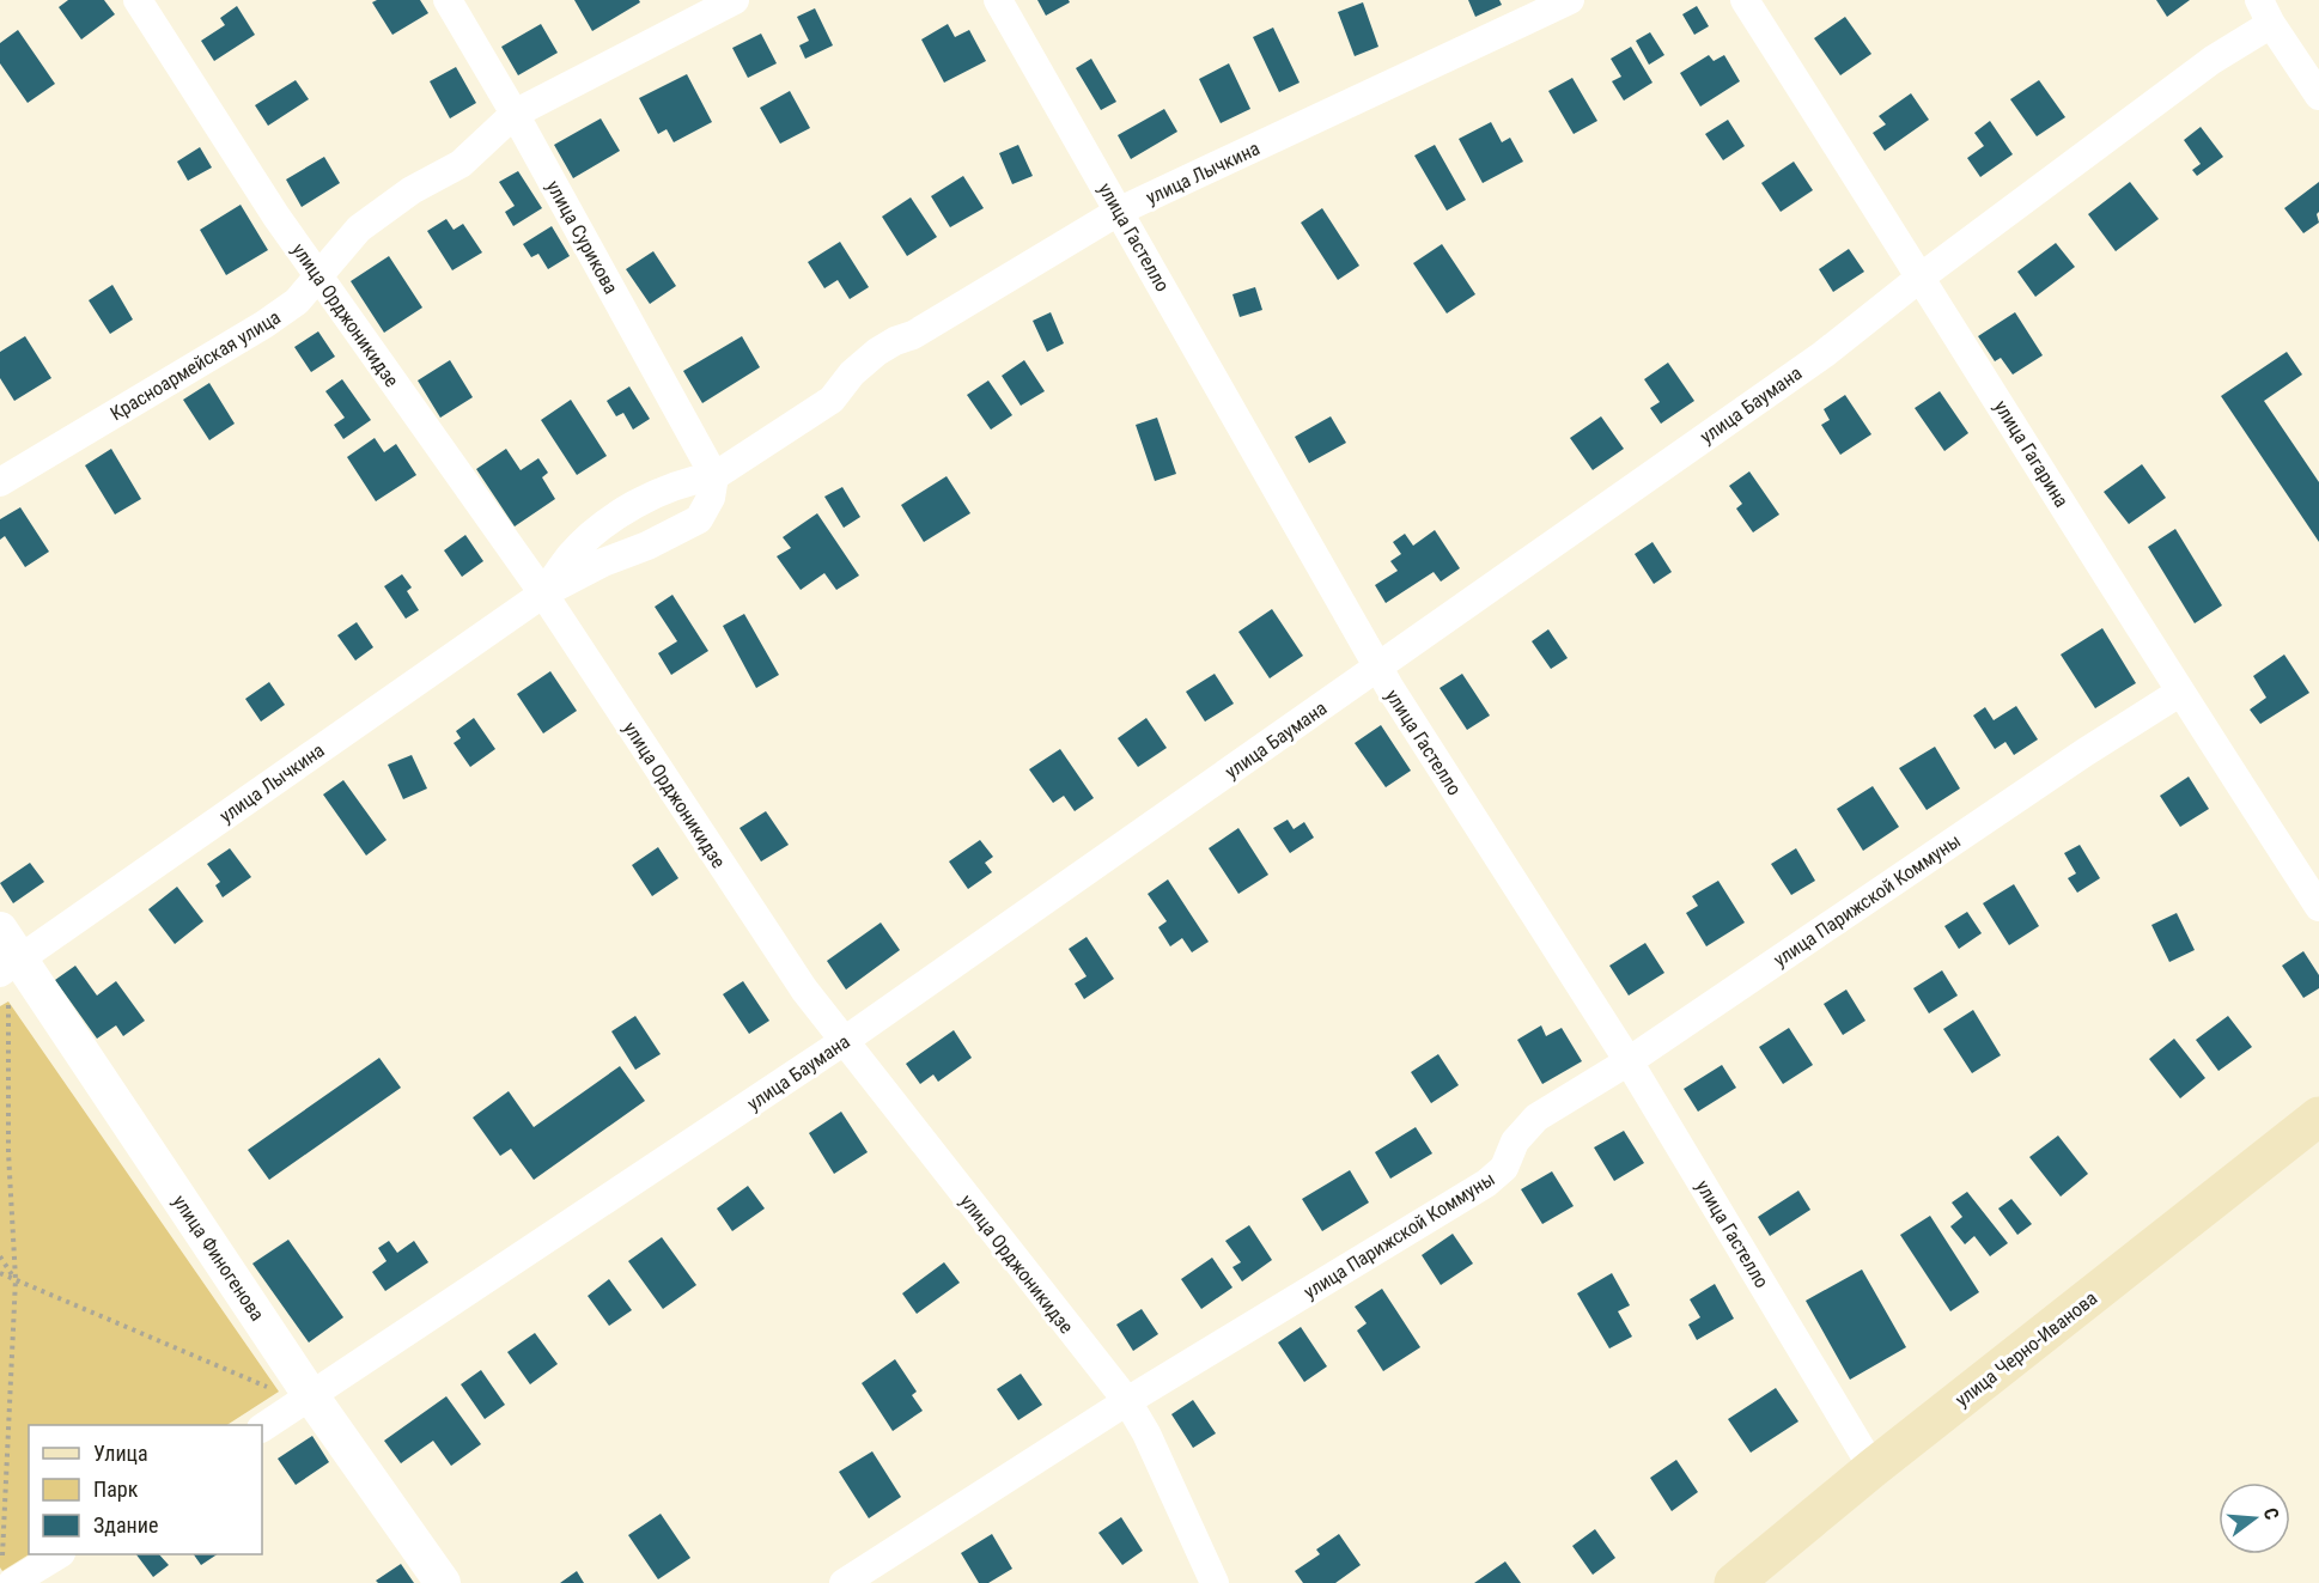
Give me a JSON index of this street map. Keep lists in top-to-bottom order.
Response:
{
  "streets": {
    "main road": ["улица Черно-Иванова"],
    "street": [
      "улица Лычкина",
      "улица Сурикова",
      "улица Гастелло",
      "улица Орджоникидзе",
      "Красноармейская улица",
      "улица Баумана",
      "улица Гагарина",
      "улица Парижской Коммуны",
      "улица Финогенова"
    ]
  },
  "crossings": [
    ["улица Лычкина", "улица Сурикова"],
    ["улица Лычкина", "улица Гастелло"],
    ["улица Лычкина", "улица Орджоникидзе"],
    ["улица Лычкина", "улица Финогенова"],
    ["улица Сурикова", "Красноармейская улица"],
    ["улица Гастелло", "улица Баумана"],
    ["улица Гастелло", "улица Парижской Коммуны"],
    ["улица Гастелло", "улица Черно-Иванова"],
    ["улица Орджоникидзе", "Красноармейская улица"],
    ["улица Орджоникидзе", "улица Баумана"],
    ["улица Орджоникидзе", "улица Парижской Коммуны"],
    ["улица Баумана", "улица Гагарина"],
    ["улица Баумана", "улица Финогенова"],
    ["улица Гагарина", "улица Парижской Коммуны"]
  ],
  "legend": ["Улица", "Парк", "Здание"],
  "north": "right"
}
